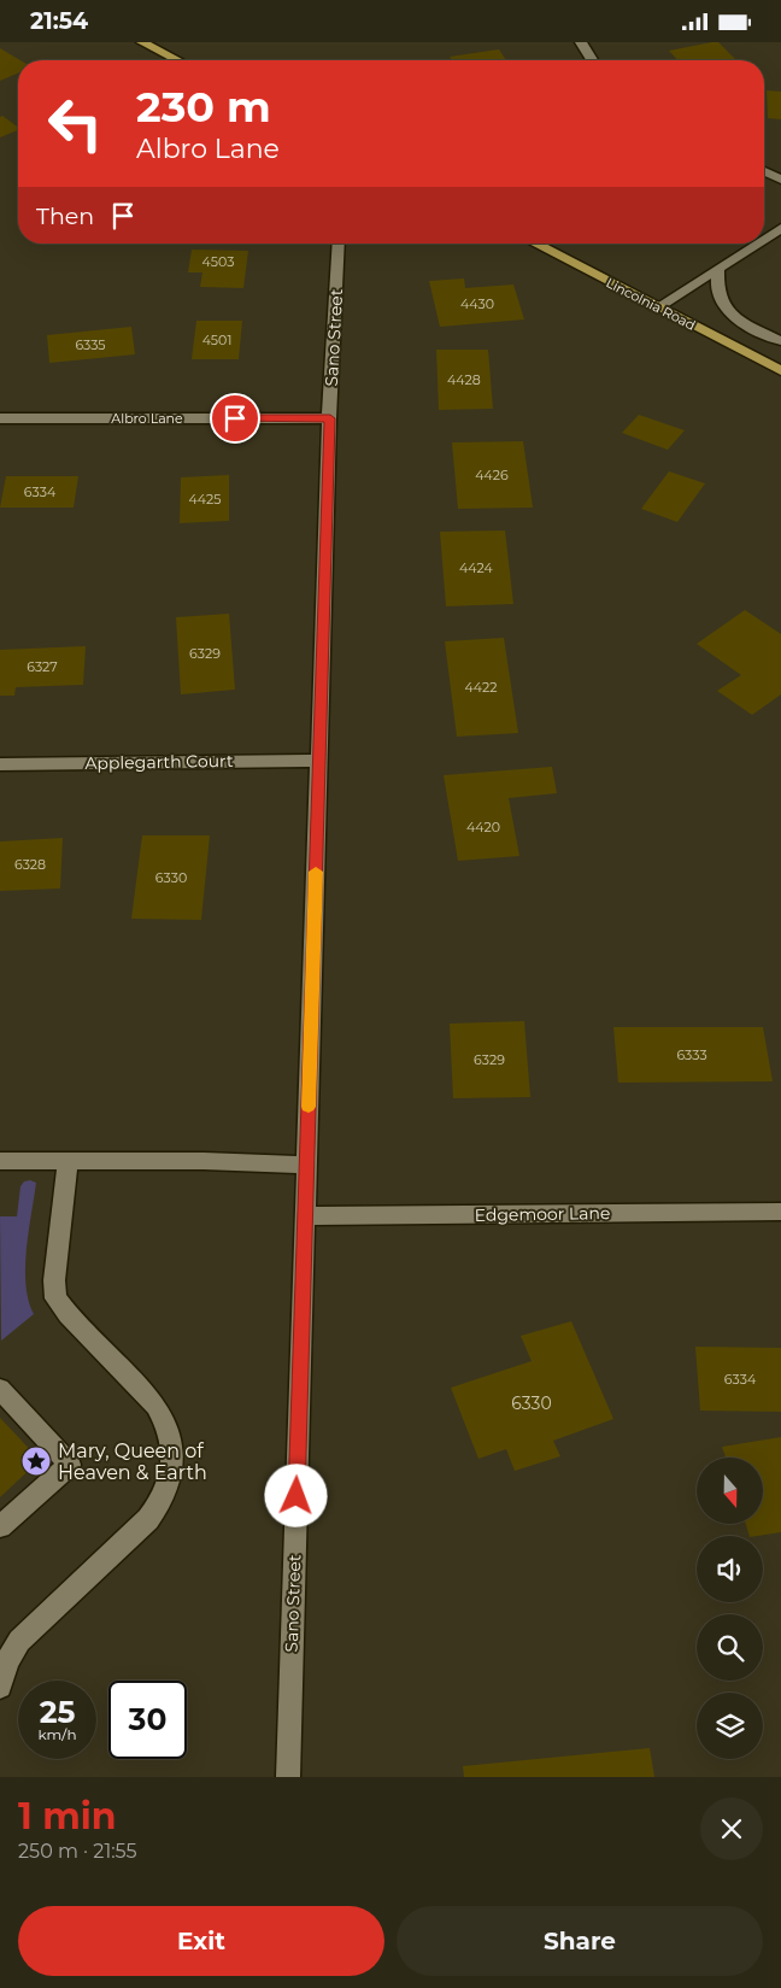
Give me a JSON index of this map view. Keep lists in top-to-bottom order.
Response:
{
  "streets": {
    "main road": ["Lincolnia Road"],
    "street": [
      "Sano Street",
      "Albro Lane",
      "Applegarth Court",
      "Edgemoor Lane"
    ]
  },
  "crossings": [
    ["Sano Street", "Albro Lane"],
    ["Sano Street", "Applegarth Court"],
    ["Sano Street", "Edgemoor Lane"]
  ],
  "places": {
    "place": ["Mary, Queen of Heaven & Earth"]
  },
  "house_numbers": [
    "4503",
    "4430",
    "4501",
    "6335",
    "4428",
    "4426",
    "6334",
    "4425",
    "4424",
    "6329",
    "6327",
    "4422",
    "4420",
    "6328",
    "6330",
    "6333",
    "6329",
    "6334",
    "6330"
  ],
  "north": "bottom",
  "page": {
    "status": "21:54",
    "turn": ["230 m", "Albro Lane"],
    "then": "Then",
    "speed": "25 km/h",
    "limit": "30",
    "heading": ["1 min", "250 m · 21:55"],
    "buttons": ["Exit", "Share"]
  }
}
